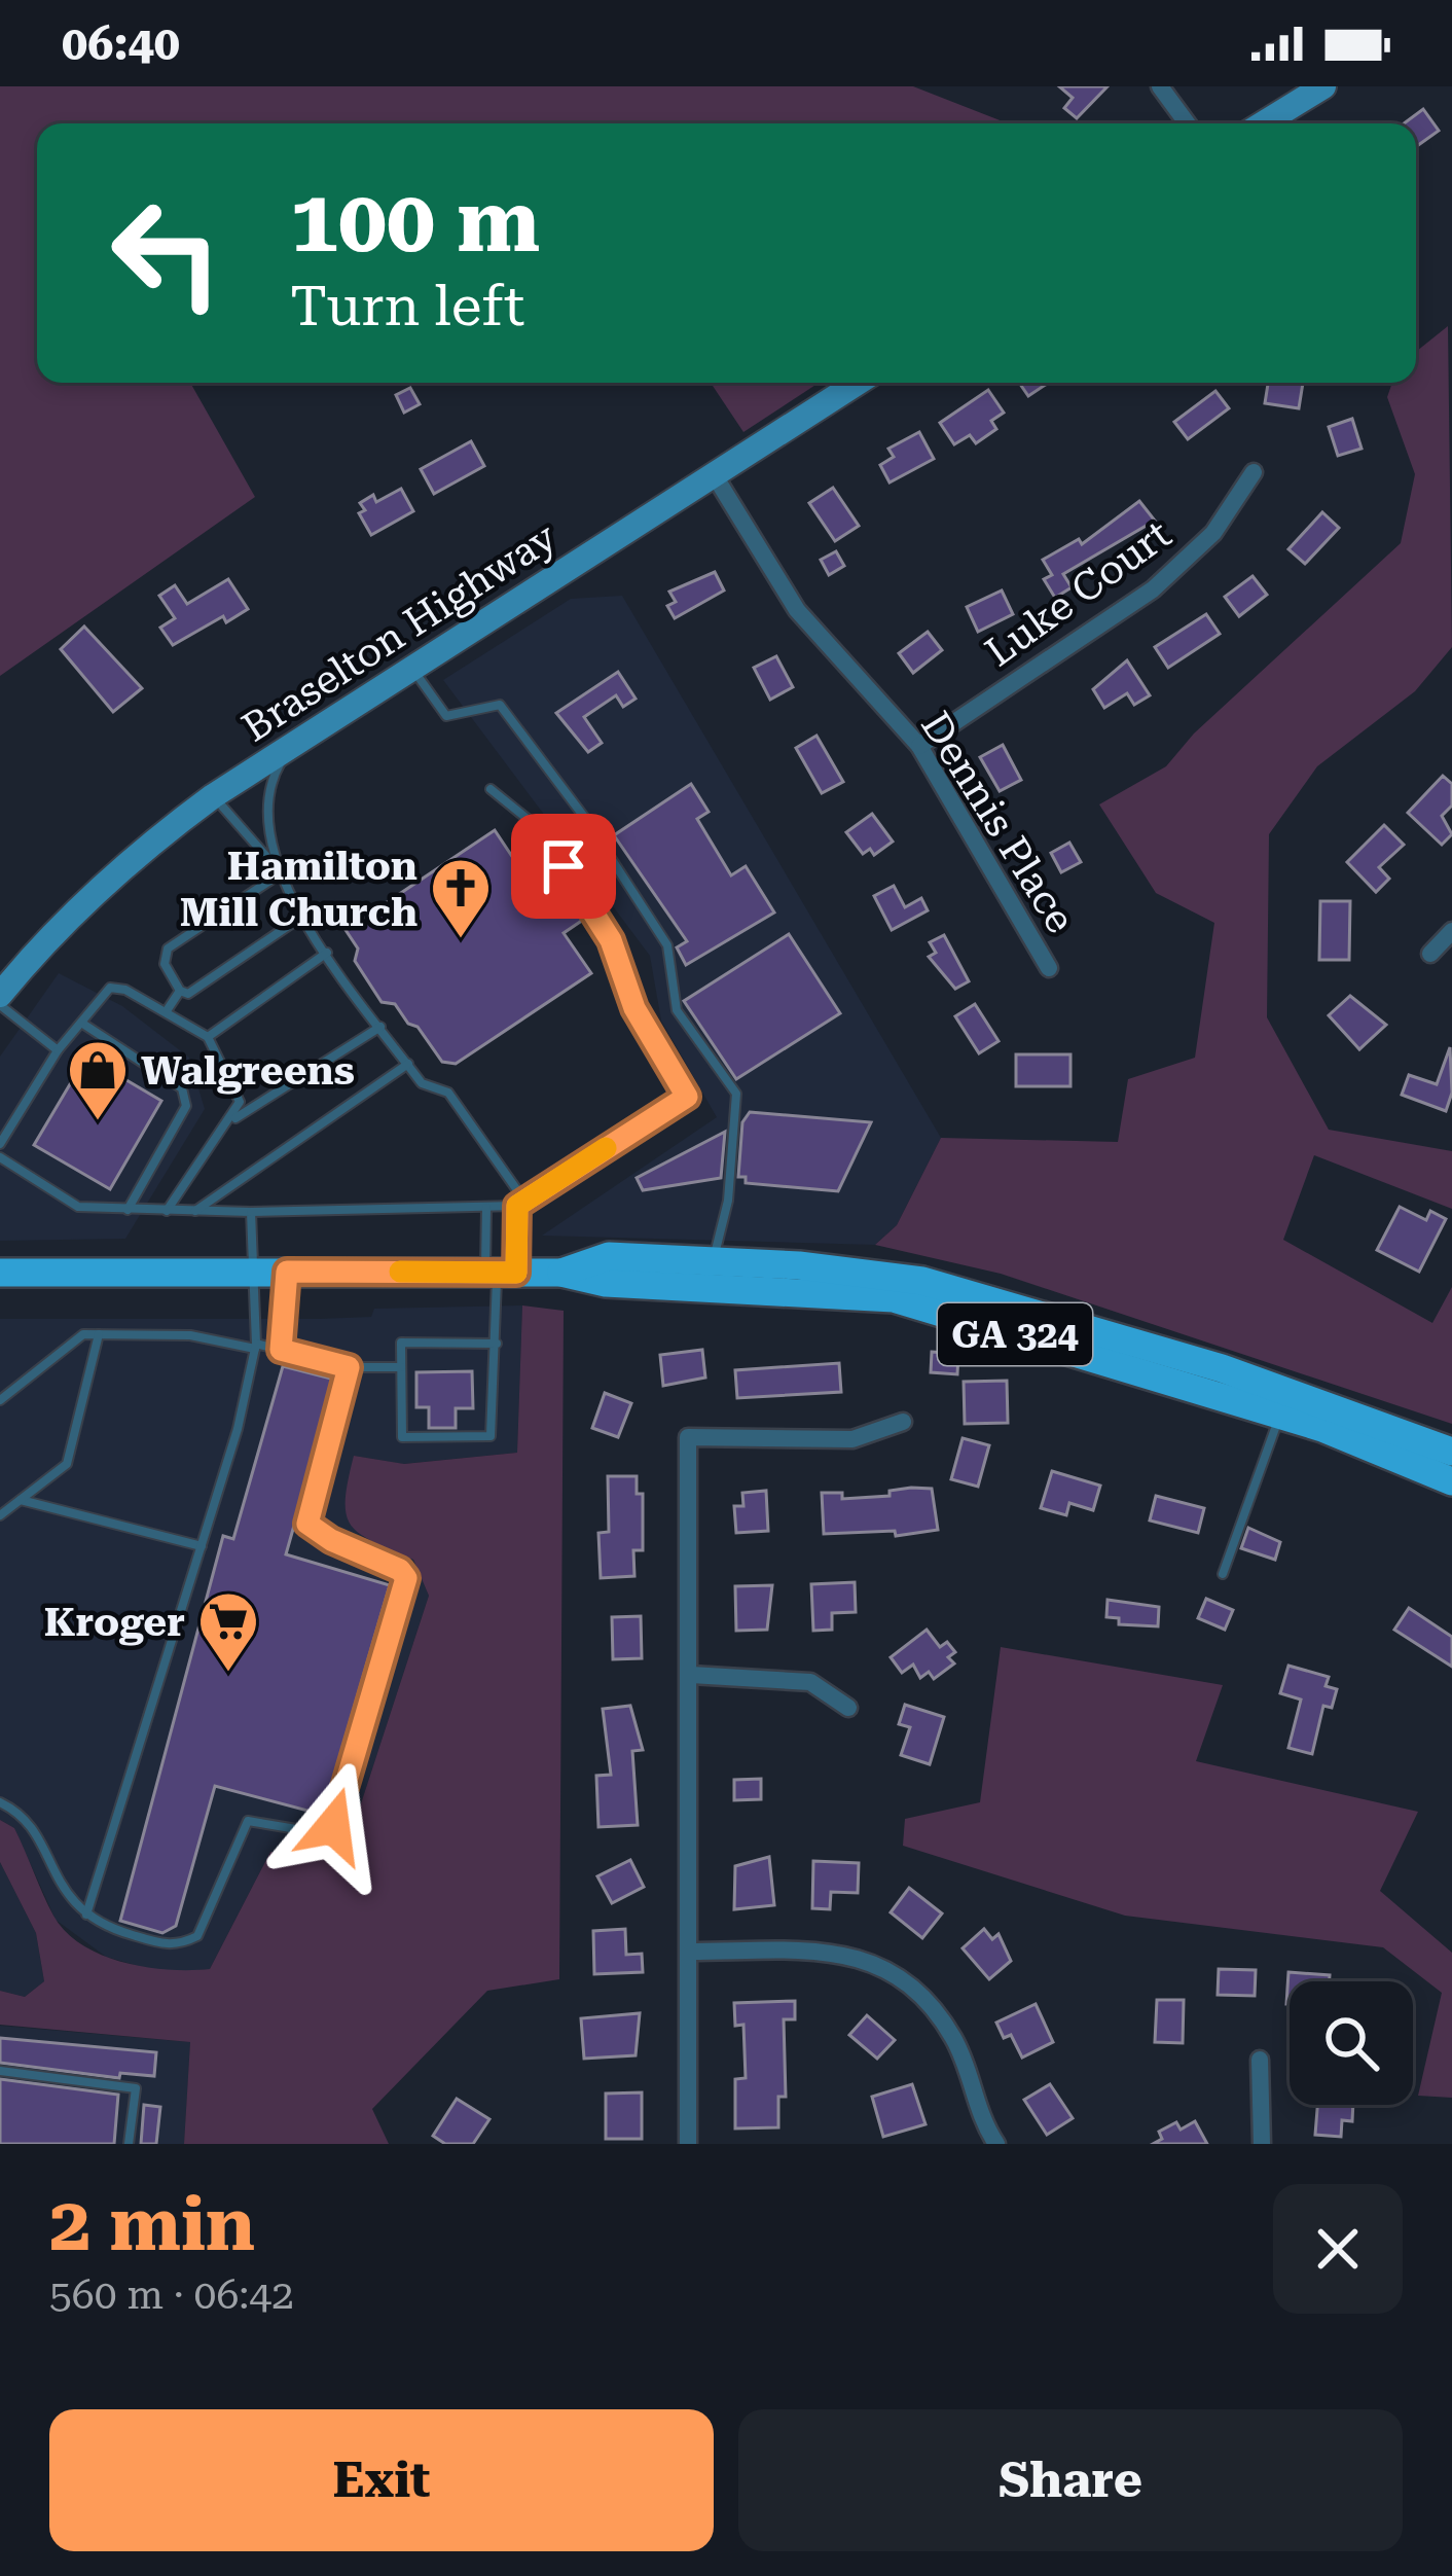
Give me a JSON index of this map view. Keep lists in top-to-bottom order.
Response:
{
  "streets": {
    "main road": ["Braselton Highway", "GA 324"],
    "street": ["Luke Court", "Dennis Place"]
  },
  "crossings": [
    ["Luke Court", "Dennis Place"],
    ["Braselton Highway", "Dennis Place"]
  ],
  "places": {
    "church": ["Hamilton Mill Church"],
    "shop": ["Walgreens"],
    "supermarket": ["Kroger"]
  },
  "page": {
    "status": "06:40",
    "turn": ["100 m", "Turn left"],
    "heading": ["2 min", "560 m · 06:42"],
    "buttons": ["Exit", "Share"]
  }
}
